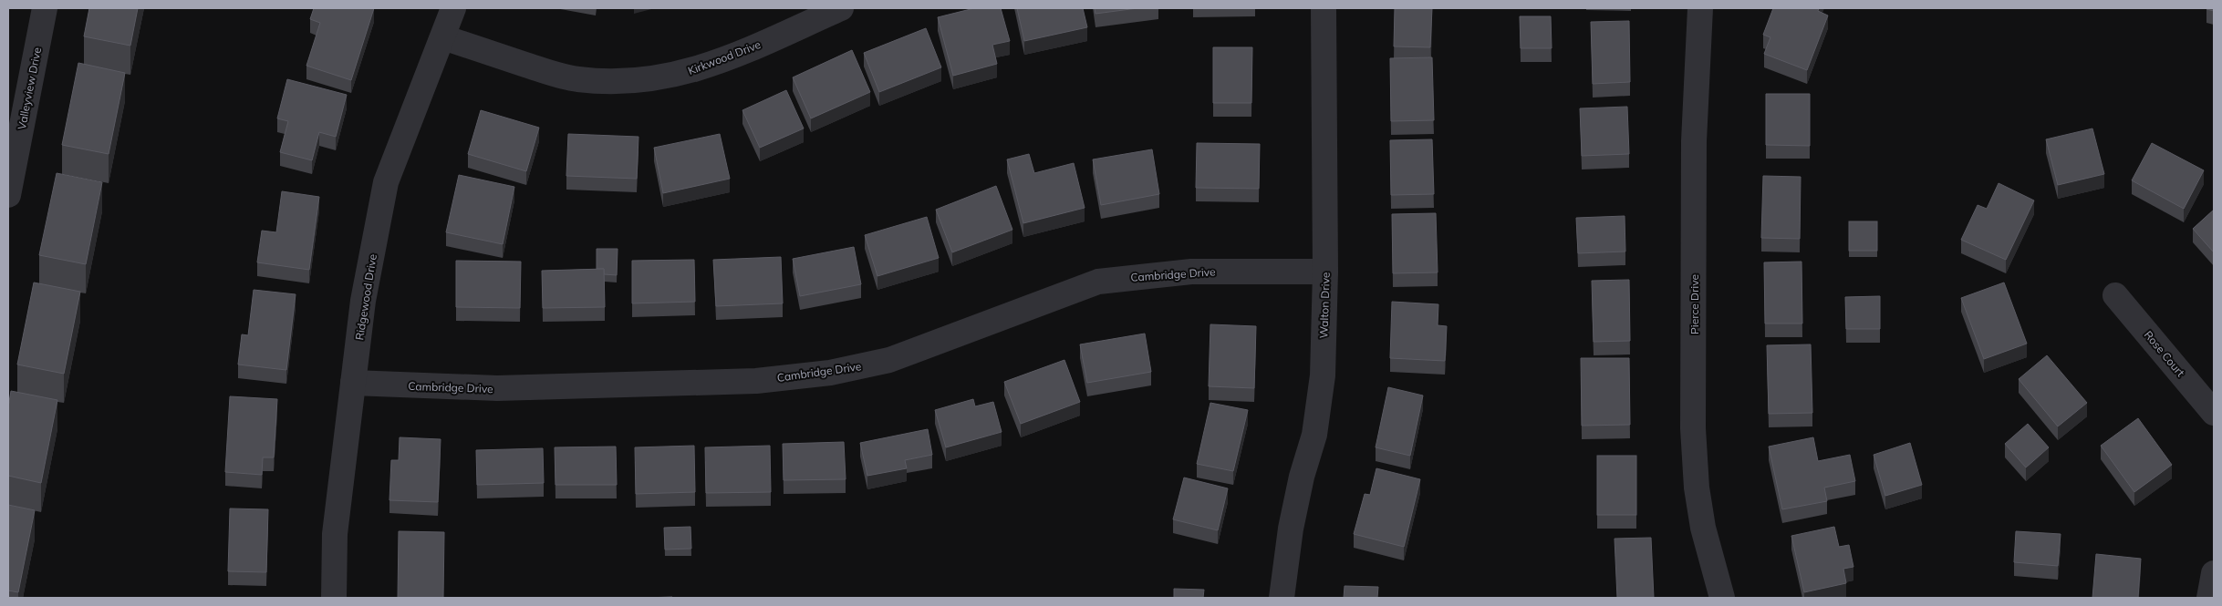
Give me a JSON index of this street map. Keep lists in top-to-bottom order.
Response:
{
  "streets": {
    "street": [
      "Kirkwood Drive",
      "Valleyview Drive",
      "Cambridge Drive",
      "Ridgewood Drive",
      "Pierce Drive",
      "Walton Drive",
      "Rose Court"
    ]
  },
  "crossings": [
    ["Kirkwood Drive", "Ridgewood Drive"],
    ["Cambridge Drive", "Ridgewood Drive"],
    ["Cambridge Drive", "Walton Drive"]
  ]
}
